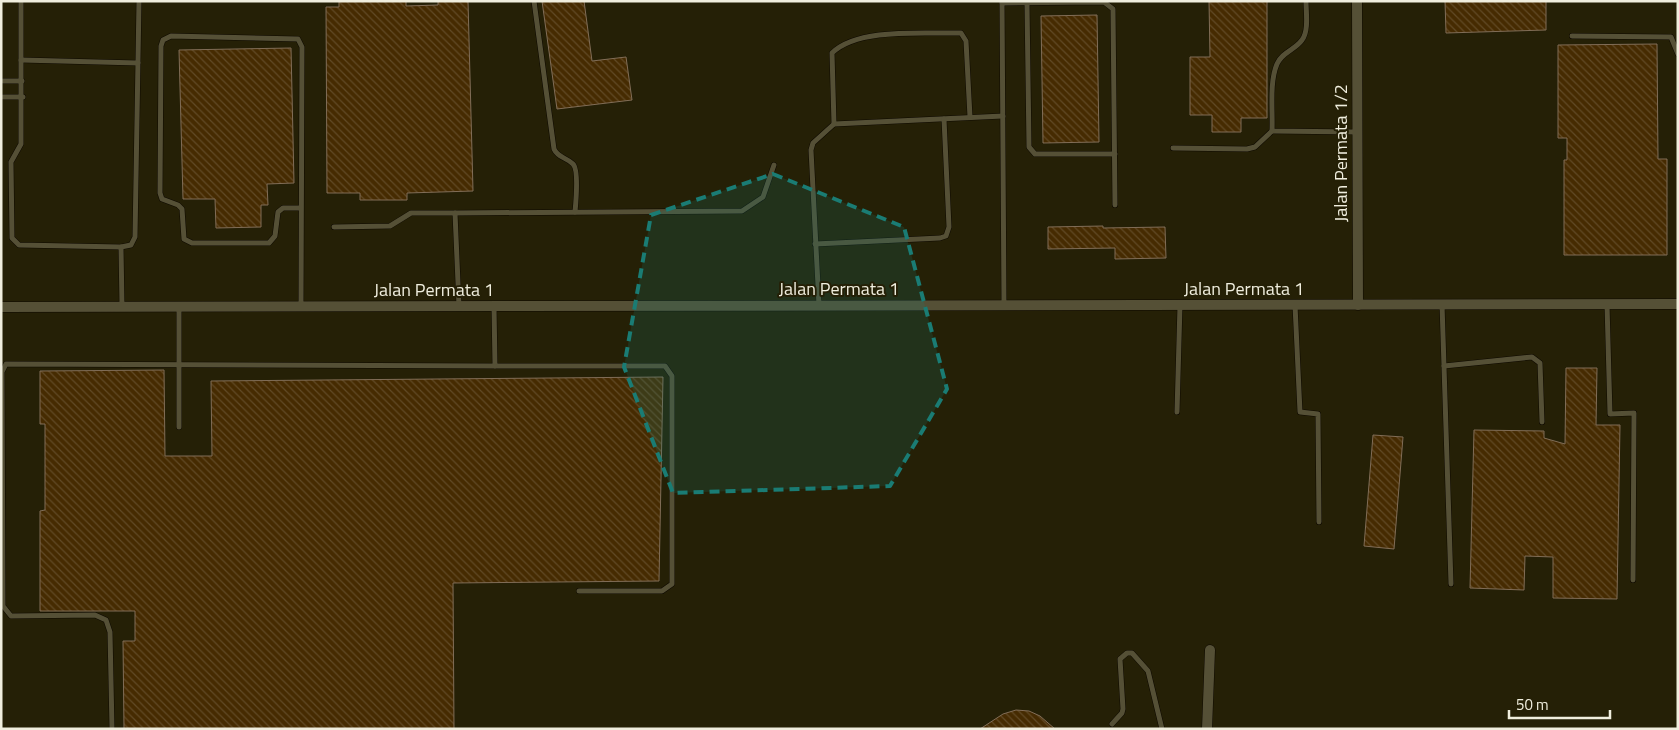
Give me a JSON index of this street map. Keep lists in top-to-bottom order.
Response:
{
  "streets": {
    "street": ["Jalan Permata 1/2", "Jalan Permata 1"]
  },
  "crossings": [
    ["Jalan Permata 1/2", "Jalan Permata 1"]
  ],
  "scale_bar": "50 m"
}
